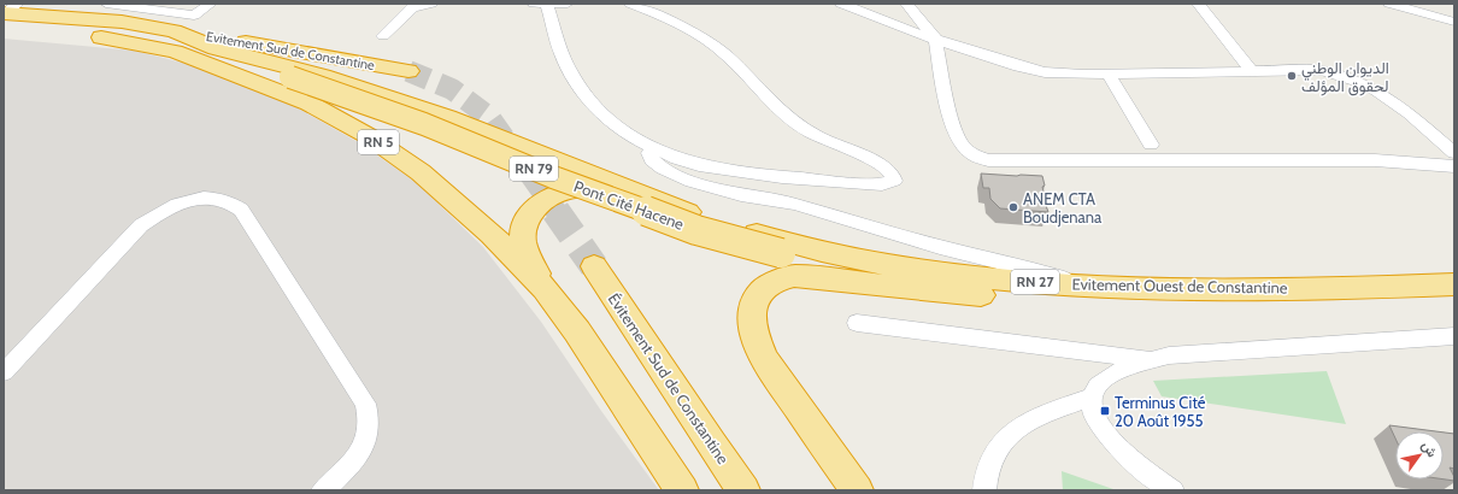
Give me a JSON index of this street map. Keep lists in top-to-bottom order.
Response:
{
  "streets": {
    "highway": [
      "Evitement Sud de Constantine",
      "RN 5",
      "RN 79",
      "Pont Cité Hacene",
      "RN 27",
      "Evitement Ouest de Constantine",
      "Évitement Sud de Constantine"
    ]
  },
  "crossings": [
    ["Evitement Sud de Constantine", "RN 5"],
    ["Evitement Sud de Constantine", "RN 79"],
    ["RN 5", "RN 79"],
    ["RN 79", "Pont Cité Hacene"],
    ["Pont Cité Hacene", "Evitement Ouest de Constantine"]
  ],
  "places": {
    "other": ["الديوان الوطني لحقوق المؤلف", "ANEM CTA Boudjenana"],
    "transit": ["Terminus Cité 20 Août 1955"]
  },
  "north": "top right"
}
